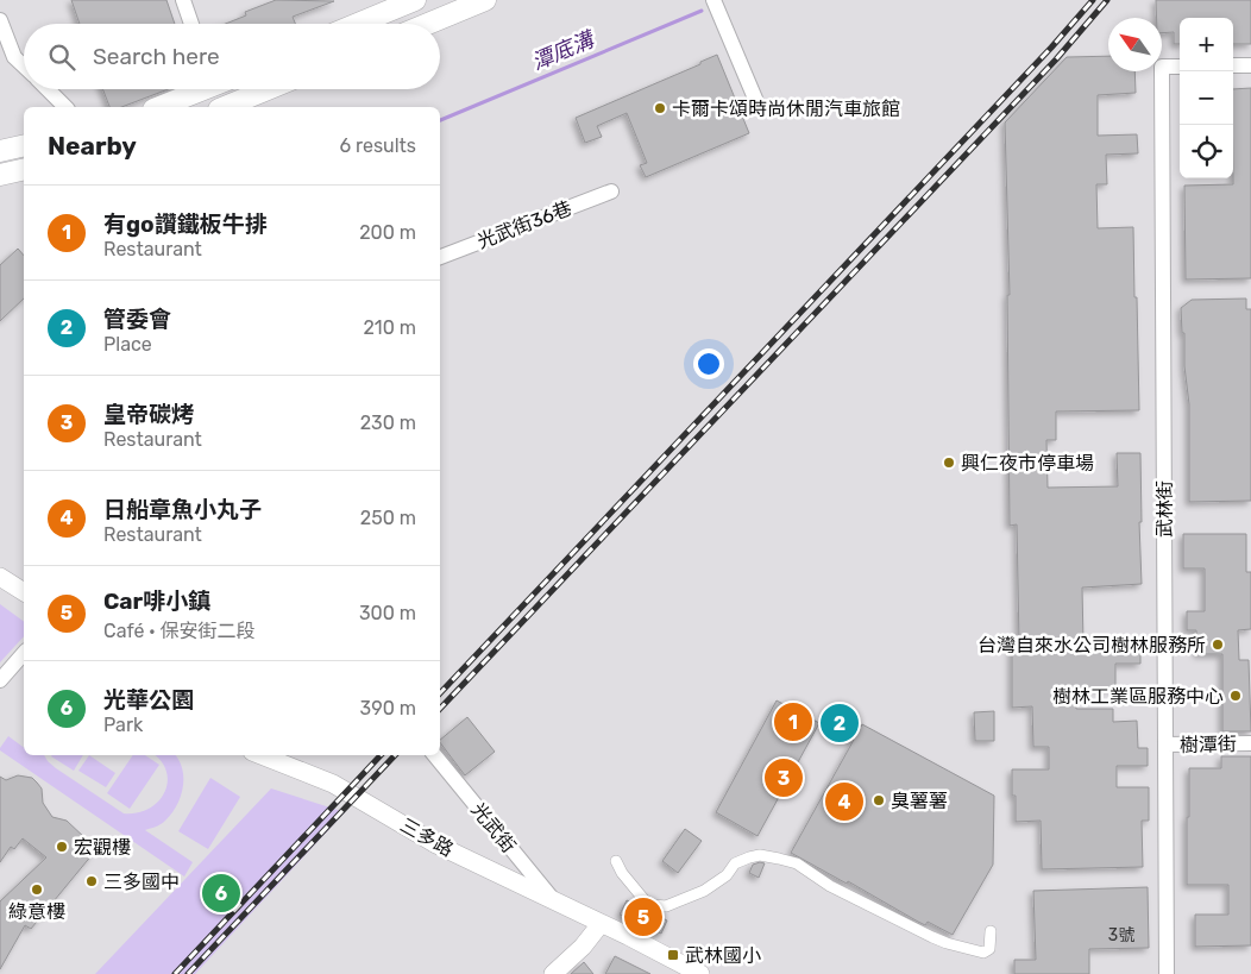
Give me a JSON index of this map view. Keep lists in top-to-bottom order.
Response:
{
  "streets": {
    "street": [
      "光武街36巷",
      "武林街",
      "樹潭街",
      "光武街",
      "三多路"
    ]
  },
  "crossings": [
    ["武林街", "樹潭街"],
    ["光武街", "三多路"]
  ],
  "water": ["潭底溝"],
  "places": {
    "other": [
      "卡爾卡頌時尚休閒汽車旅館",
      "興仁夜市停車場",
      "台灣自來水公司樹林服務所",
      "樹林工業區服務中心",
      "臭薯薯",
      "宏觀樓",
      "三多國中",
      "綠意樓"
    ],
    "transit": ["武林國小"]
  },
  "house_numbers": ["3號"],
  "north": "top left",
  "page": {
    "map_buttons": ["+", "−"],
    "search": "Search here",
    "heading": ["Nearby", "6 results"],
    "list": [
      {
        "mark": "1",
        "name": "有go讚鐵板牛排",
        "note": "Restaurant",
        "value": "200 m"
      },
      {
        "mark": "2",
        "name": "管委會",
        "note": "Place",
        "value": "210 m"
      },
      {
        "mark": "3",
        "name": "皇帝碳烤",
        "note": "Restaurant",
        "value": "230 m"
      },
      {
        "mark": "4",
        "name": "日船章魚小丸子",
        "note": "Restaurant",
        "value": "250 m"
      },
      {
        "mark": "5",
        "name": "Car啡小鎮",
        "note": "Café · 保安街二段",
        "value": "300 m"
      },
      {
        "mark": "6",
        "name": "光華公園",
        "note": "Park",
        "value": "390 m"
      }
    ],
    "pins": [
      "1",
      "2",
      "3",
      "4",
      "6",
      "5"
    ]
  }
}
